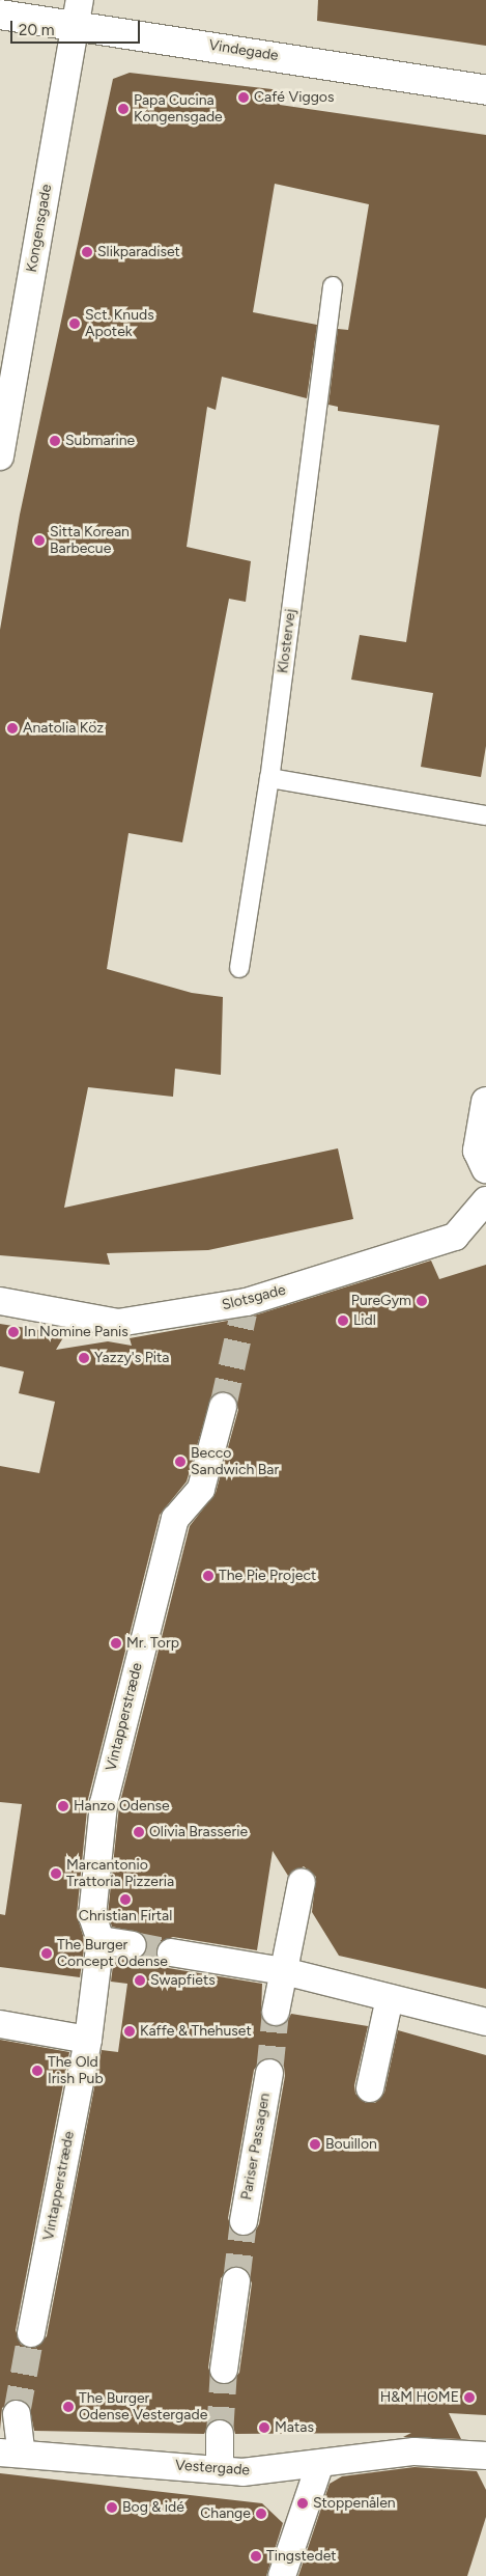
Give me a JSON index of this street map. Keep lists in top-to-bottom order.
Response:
{
  "streets": {
    "street": [
      "Vindegade",
      "Kongensgade",
      "Slotsgade",
      "Vintapperstræde",
      "Pariser Passagen",
      "Vestergade"
    ],
    "lane": ["Klostervej"]
  },
  "crossings": [
    ["Vindegade", "Kongensgade"]
  ],
  "places": [
    "Café Viggos",
    "Papa Cucina Kongensgade",
    "Slikparadiset",
    "Sct. Knuds Apotek",
    "Submarine",
    "Sitta Korean Barbecue",
    "Anatolia Köz",
    "PureGym",
    "Lidl",
    "In Nomine Panis",
    "Yazzy's Pita",
    "Becco Sandwich Bar",
    "The Pie Project",
    "Mr. Torp",
    "Hanzo Odense",
    "Olivia Brasserie",
    "Marcantonio Trattoria Pizzeria",
    "Christian Firtal",
    "The Burger Concept Odense",
    "Swapfiets",
    "Kaffe & Thehuset",
    "The Old Irish Pub",
    "Bouillon",
    "H&M HOME",
    "The Burger Odense Vestergade",
    "Matas",
    "Stoppenålen",
    "Bog & idé",
    "Change",
    "Tingstedet"
  ],
  "scale_bar": "20 m"
}
